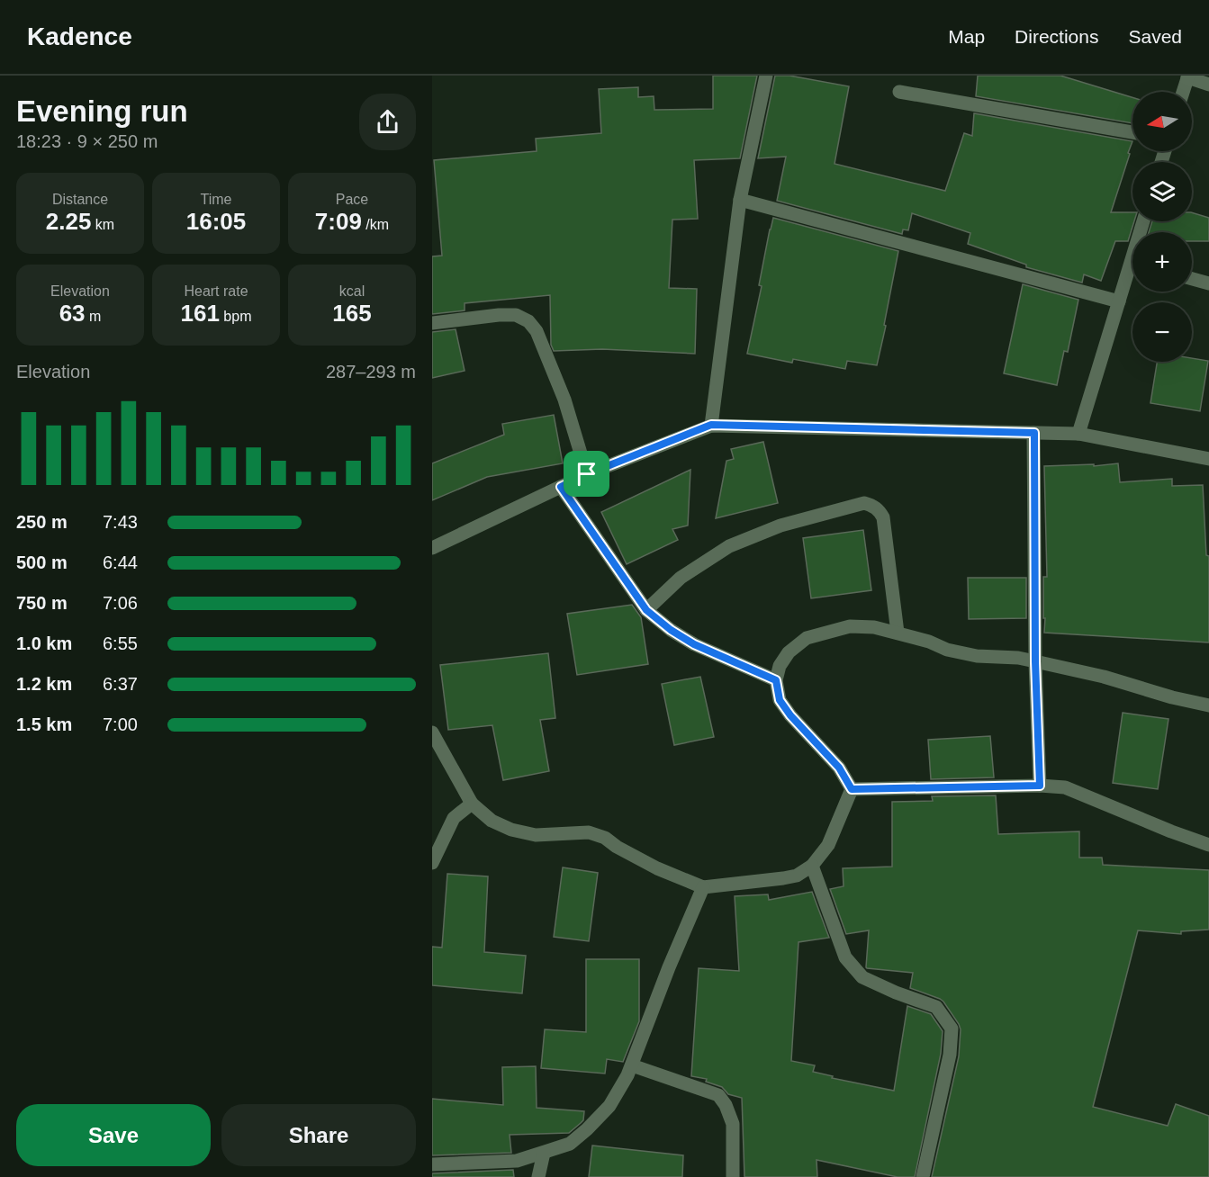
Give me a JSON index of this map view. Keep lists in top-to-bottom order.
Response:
{
  "north": "left",
  "page": {
    "header": "Kadence",
    "nav": ["Map", "Directions", "Saved"],
    "heading": ["Evening run", "18:23 · 9 × 250 m"],
    "map_buttons": ["+", "−"],
    "stats": [
      ["Distance", "2.25 km"],
      ["Time", "16:05"],
      ["Pace", "7:09 /km"],
      ["Elevation", "63 m"],
      ["Heart rate", "161 bpm"],
      ["kcal", "165"]
    ],
    "chart": ["Elevation", "287–293 m"],
    "list": [
      {
        "name": "250 m",
        "note": "7:43"
      },
      {
        "name": "500 m",
        "note": "6:44"
      },
      {
        "name": "750 m",
        "note": "7:06"
      },
      {
        "name": "1.0 km",
        "note": "6:55"
      },
      {
        "name": "1.2 km",
        "note": "6:37"
      },
      {
        "name": "1.5 km",
        "note": "7:00"
      }
    ],
    "buttons": ["Save", "Share"]
  }
}
